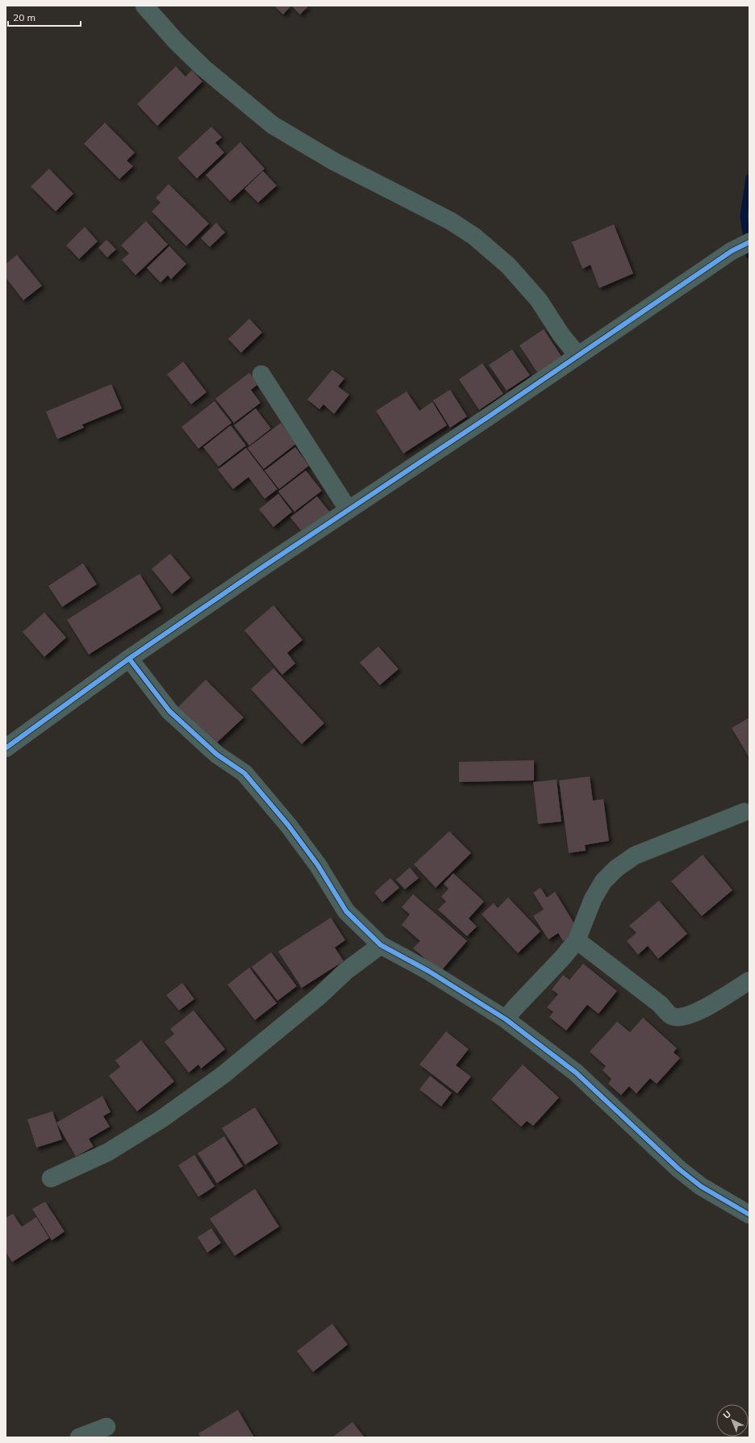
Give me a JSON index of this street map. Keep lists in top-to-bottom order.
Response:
{
  "scale_bar": "20 m",
  "north": "top left"
}
